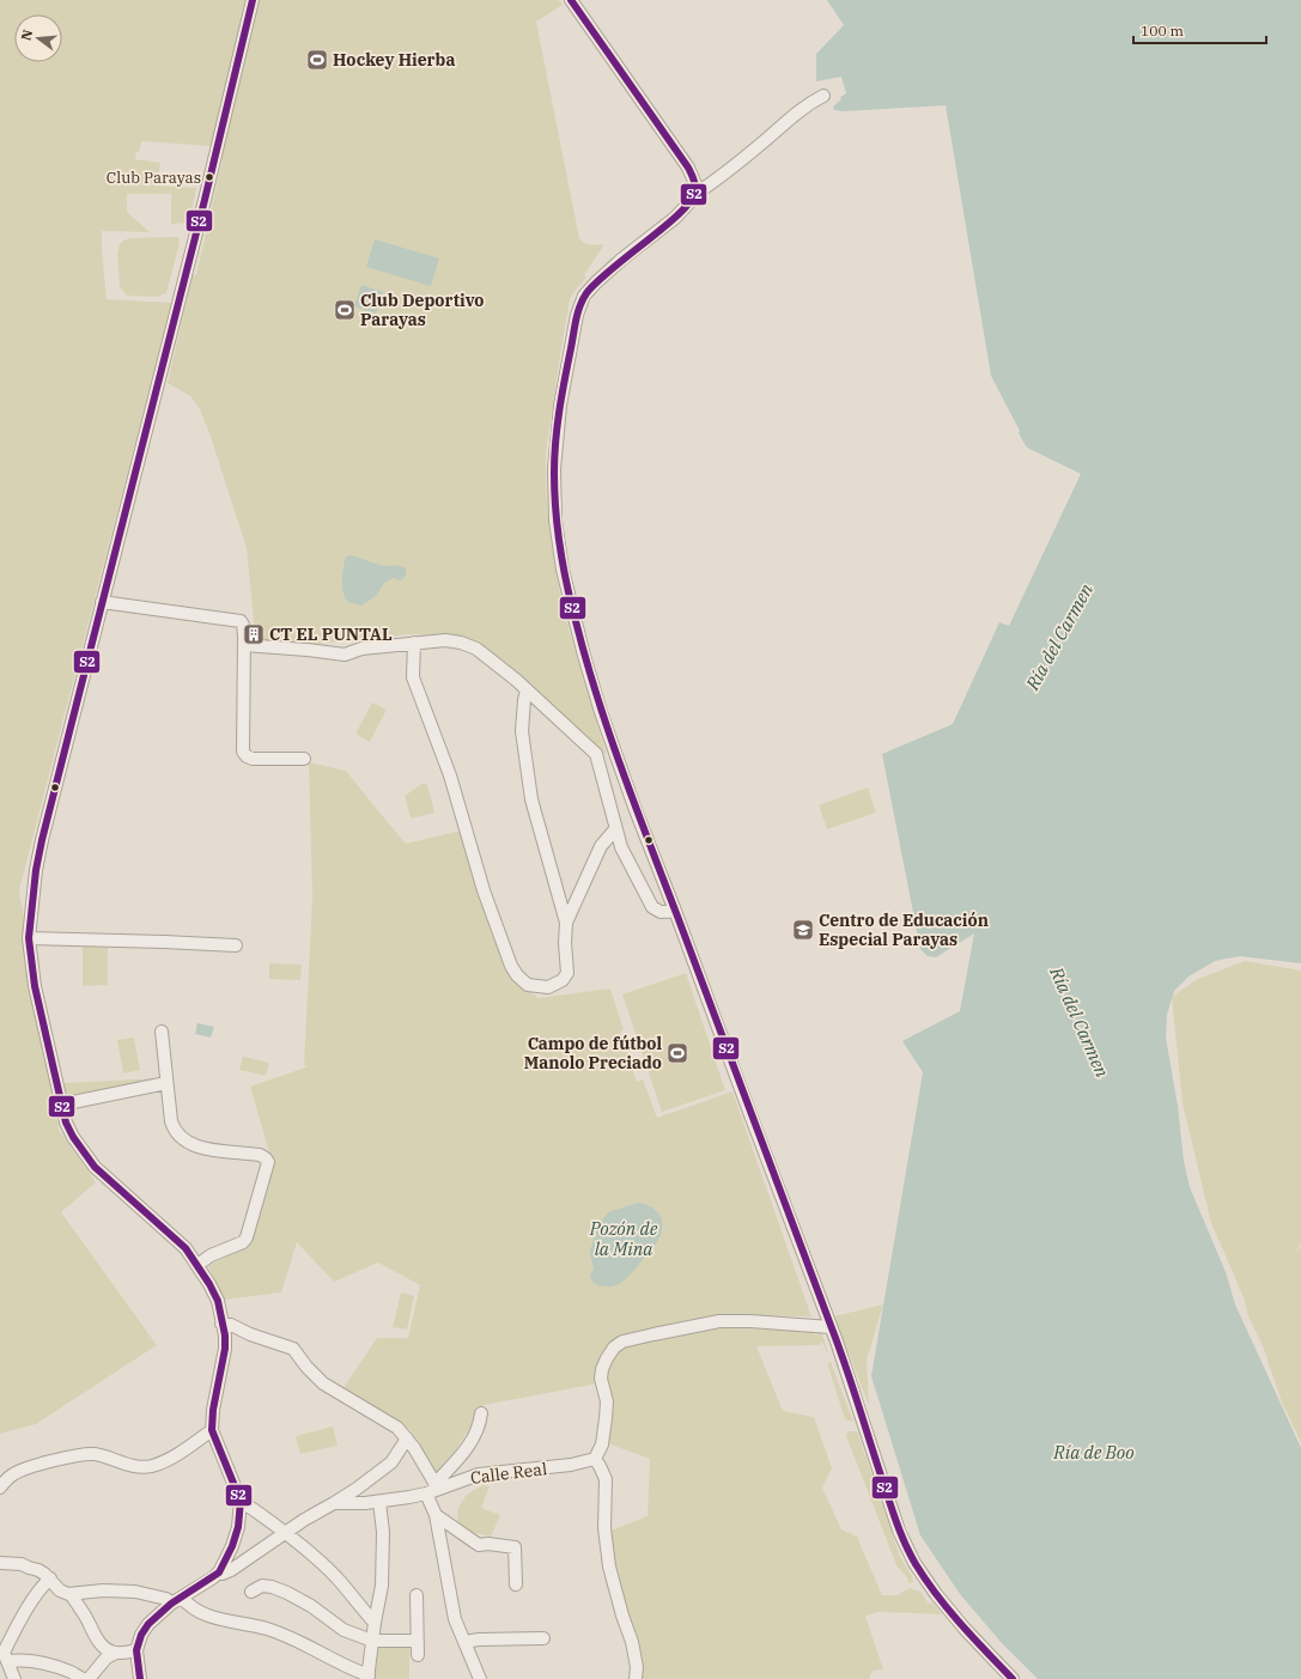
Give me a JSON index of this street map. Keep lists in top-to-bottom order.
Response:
{
  "streets": {
    "street": ["Calle Real"]
  },
  "water": ["Ría del Carmen", "Pozón de la Mina", "Ría de Boo"],
  "places": {
    "sports": ["Hockey Hierba", "Club Deportivo Parayas", "Campo de fútbol Manolo Preciado"],
    "other": ["Club Parayas"],
    "building": ["CT EL PUNTAL"],
    "school or university": ["Centro de Educación Especial Parayas"]
  },
  "lines": ["transit line S2"],
  "scale_bar": "100 m",
  "north": "left"
}
